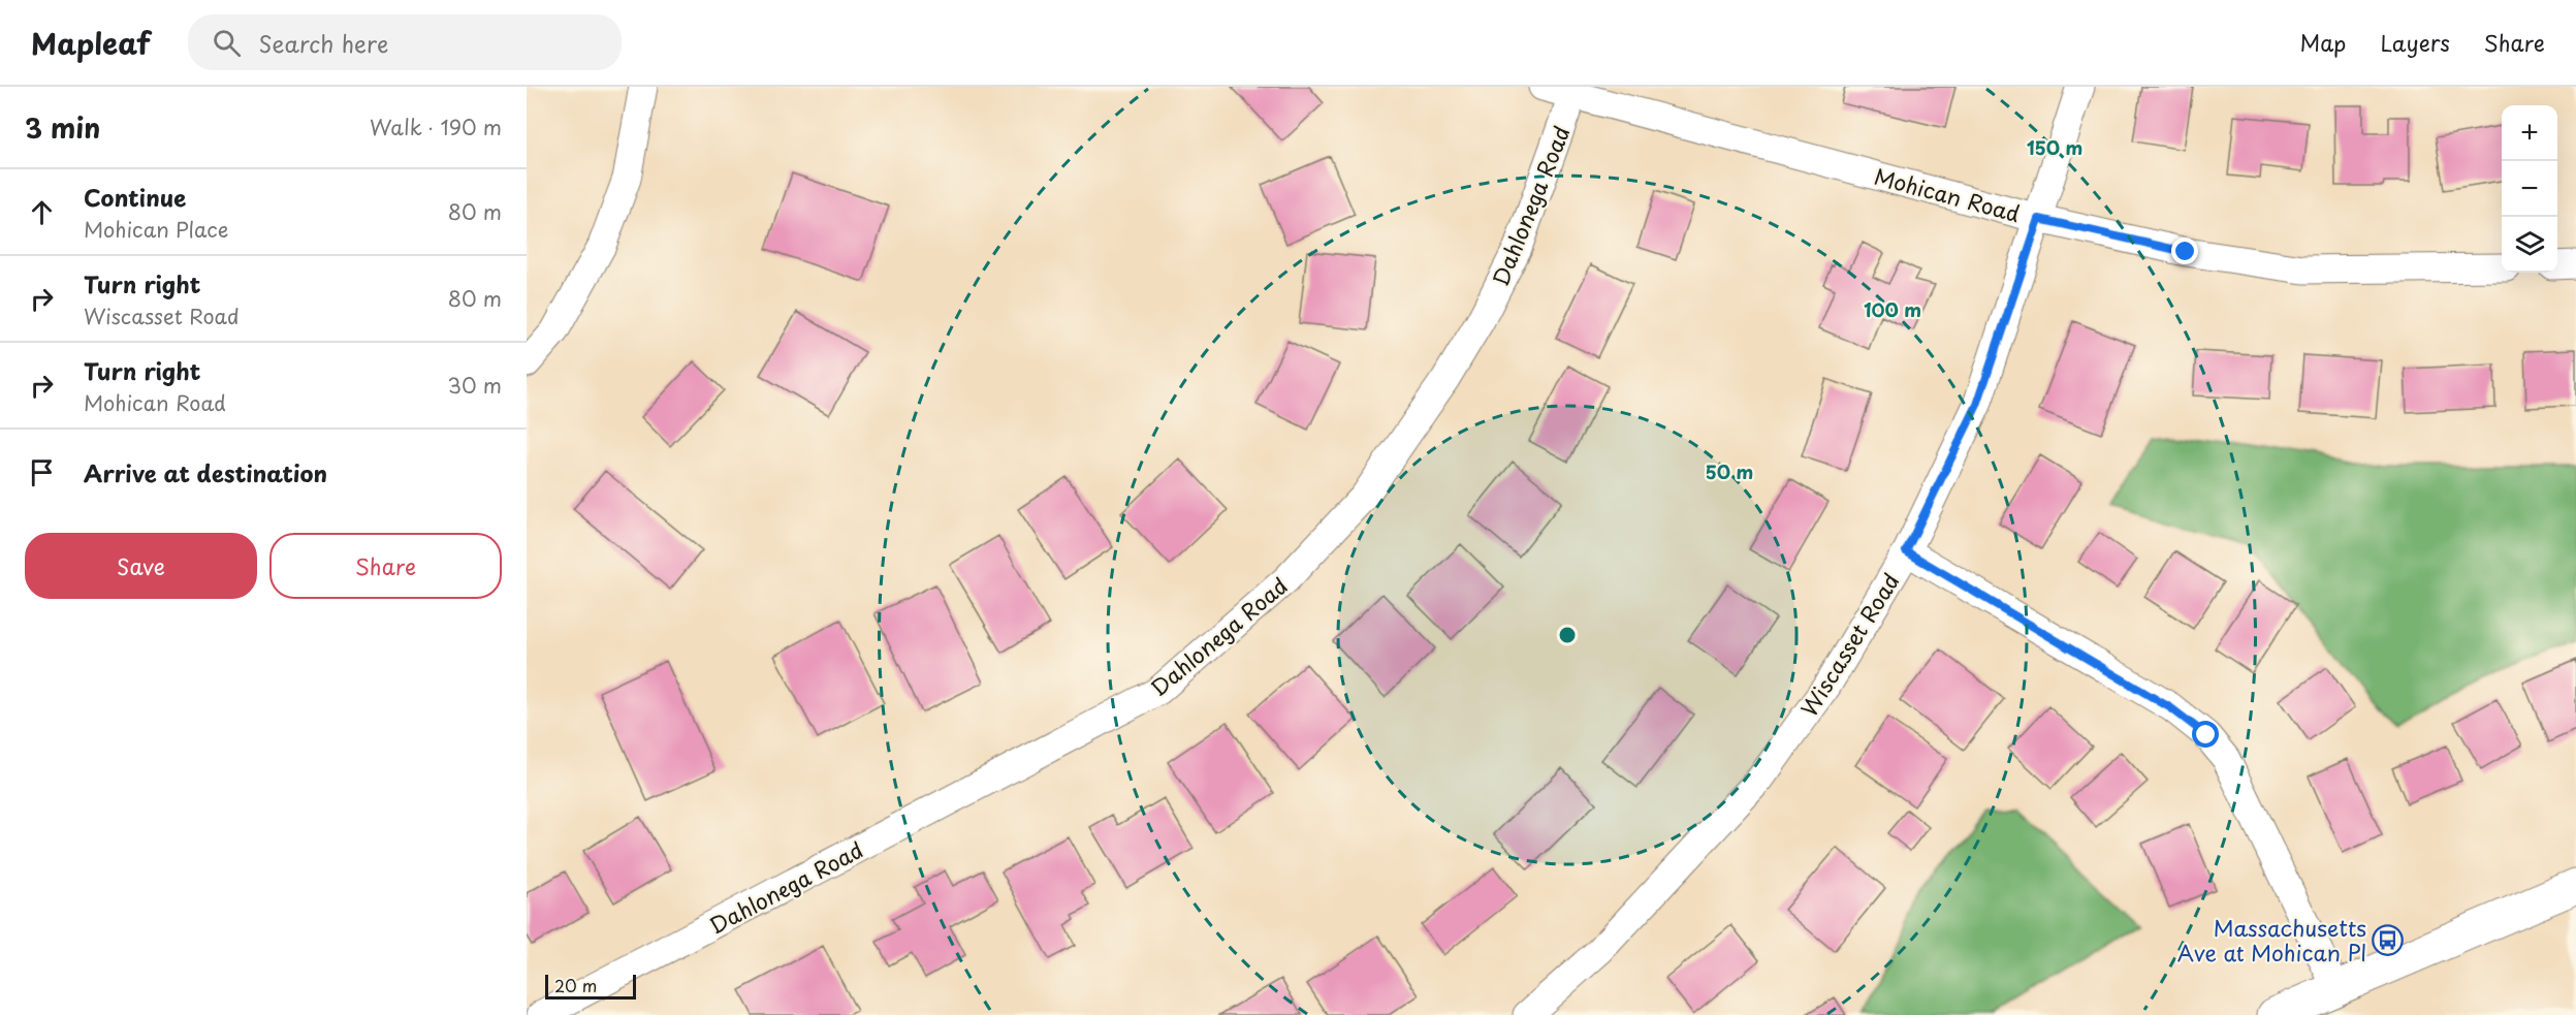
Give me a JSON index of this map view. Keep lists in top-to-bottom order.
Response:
{
  "streets": {
    "street": ["Mohican Road", "Dahlonega Road", "Wiscasset Road"]
  },
  "crossings": [
    ["Mohican Road", "Dahlonega Road"],
    ["Mohican Road", "Wiscasset Road"]
  ],
  "places": {
    "bus stop": ["Massachusetts Ave at Mohican Pl"]
  },
  "scale_bar": "20 m",
  "page": {
    "header": "Mapleaf",
    "search": "Search here",
    "nav": ["Map", "Layers", "Share"],
    "heading": ["3 min", "Walk · 190 m"],
    "map_buttons": ["+", "−"],
    "list": [
      ["Continue", "Mohican Place", "80 m"],
      ["Turn right", "Wiscasset Road", "80 m"],
      ["Turn right", "Mohican Road", "30 m"],
      "Arrive at destination"
    ],
    "buttons": ["Save", "Share"],
    "scale": "20 m"
  },
  "rings": ["150 m", "100 m", "50 m"]
}
